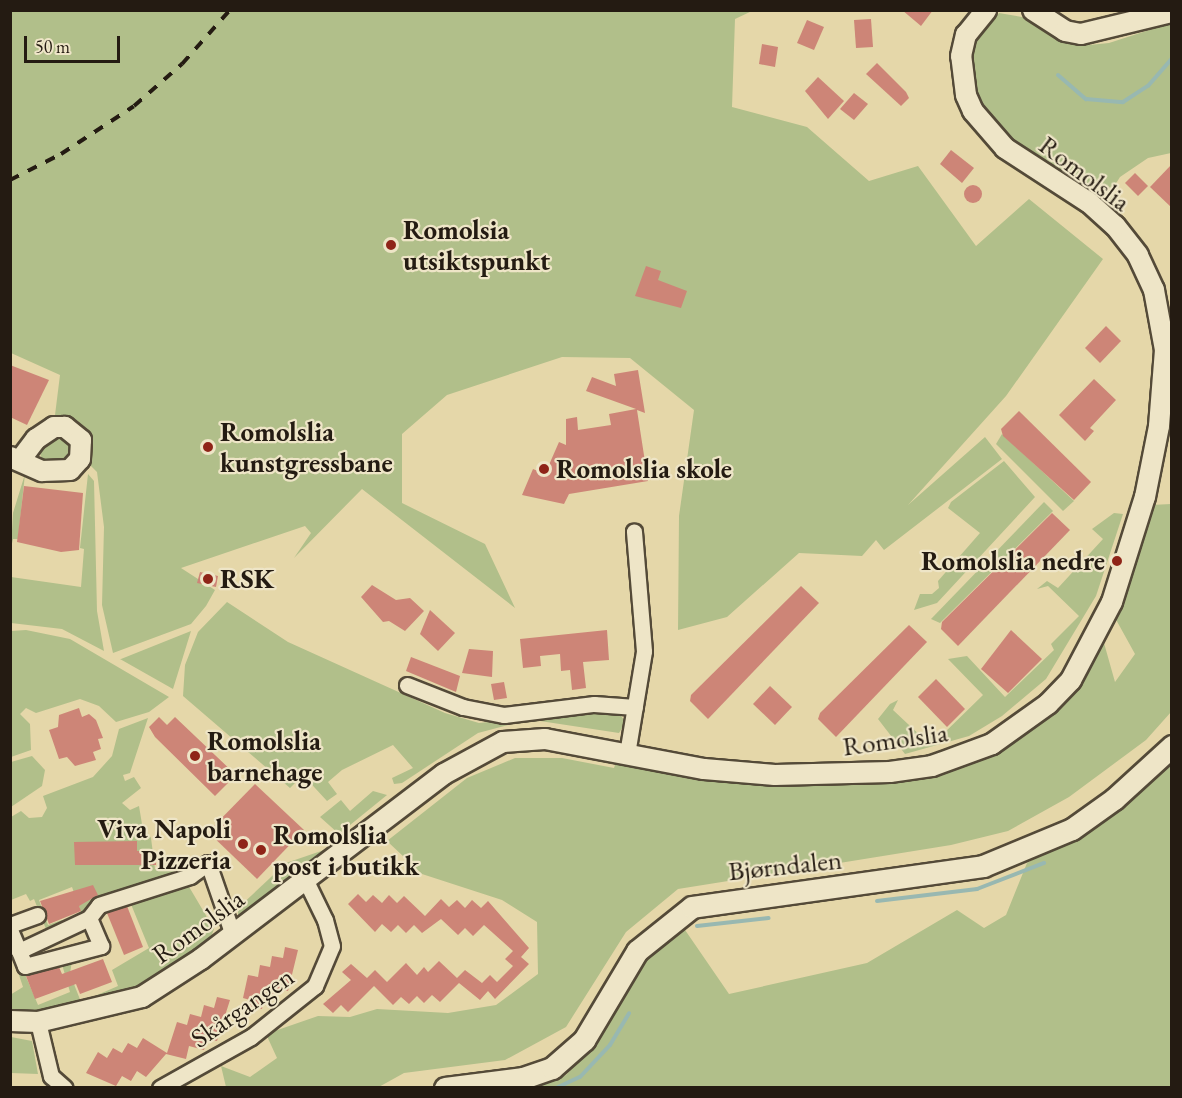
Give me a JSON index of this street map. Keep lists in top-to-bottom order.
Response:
{
  "streets": {
    "main road": ["Bjørndalen"],
    "street": ["Romolslia", "Skårgangen"]
  },
  "crossings": [
    ["Romolslia", "Skårgangen"]
  ],
  "places": [
    "Romolsia utsiktspunkt",
    "Romolslia kunstgressbane",
    "Romolslia skole",
    "Romolslia nedre",
    "RSK",
    "Romolslia barnehage",
    "Viva Napoli Pizzeria",
    "Romolslia post i butikk"
  ],
  "scale_bar": "50 m"
}
